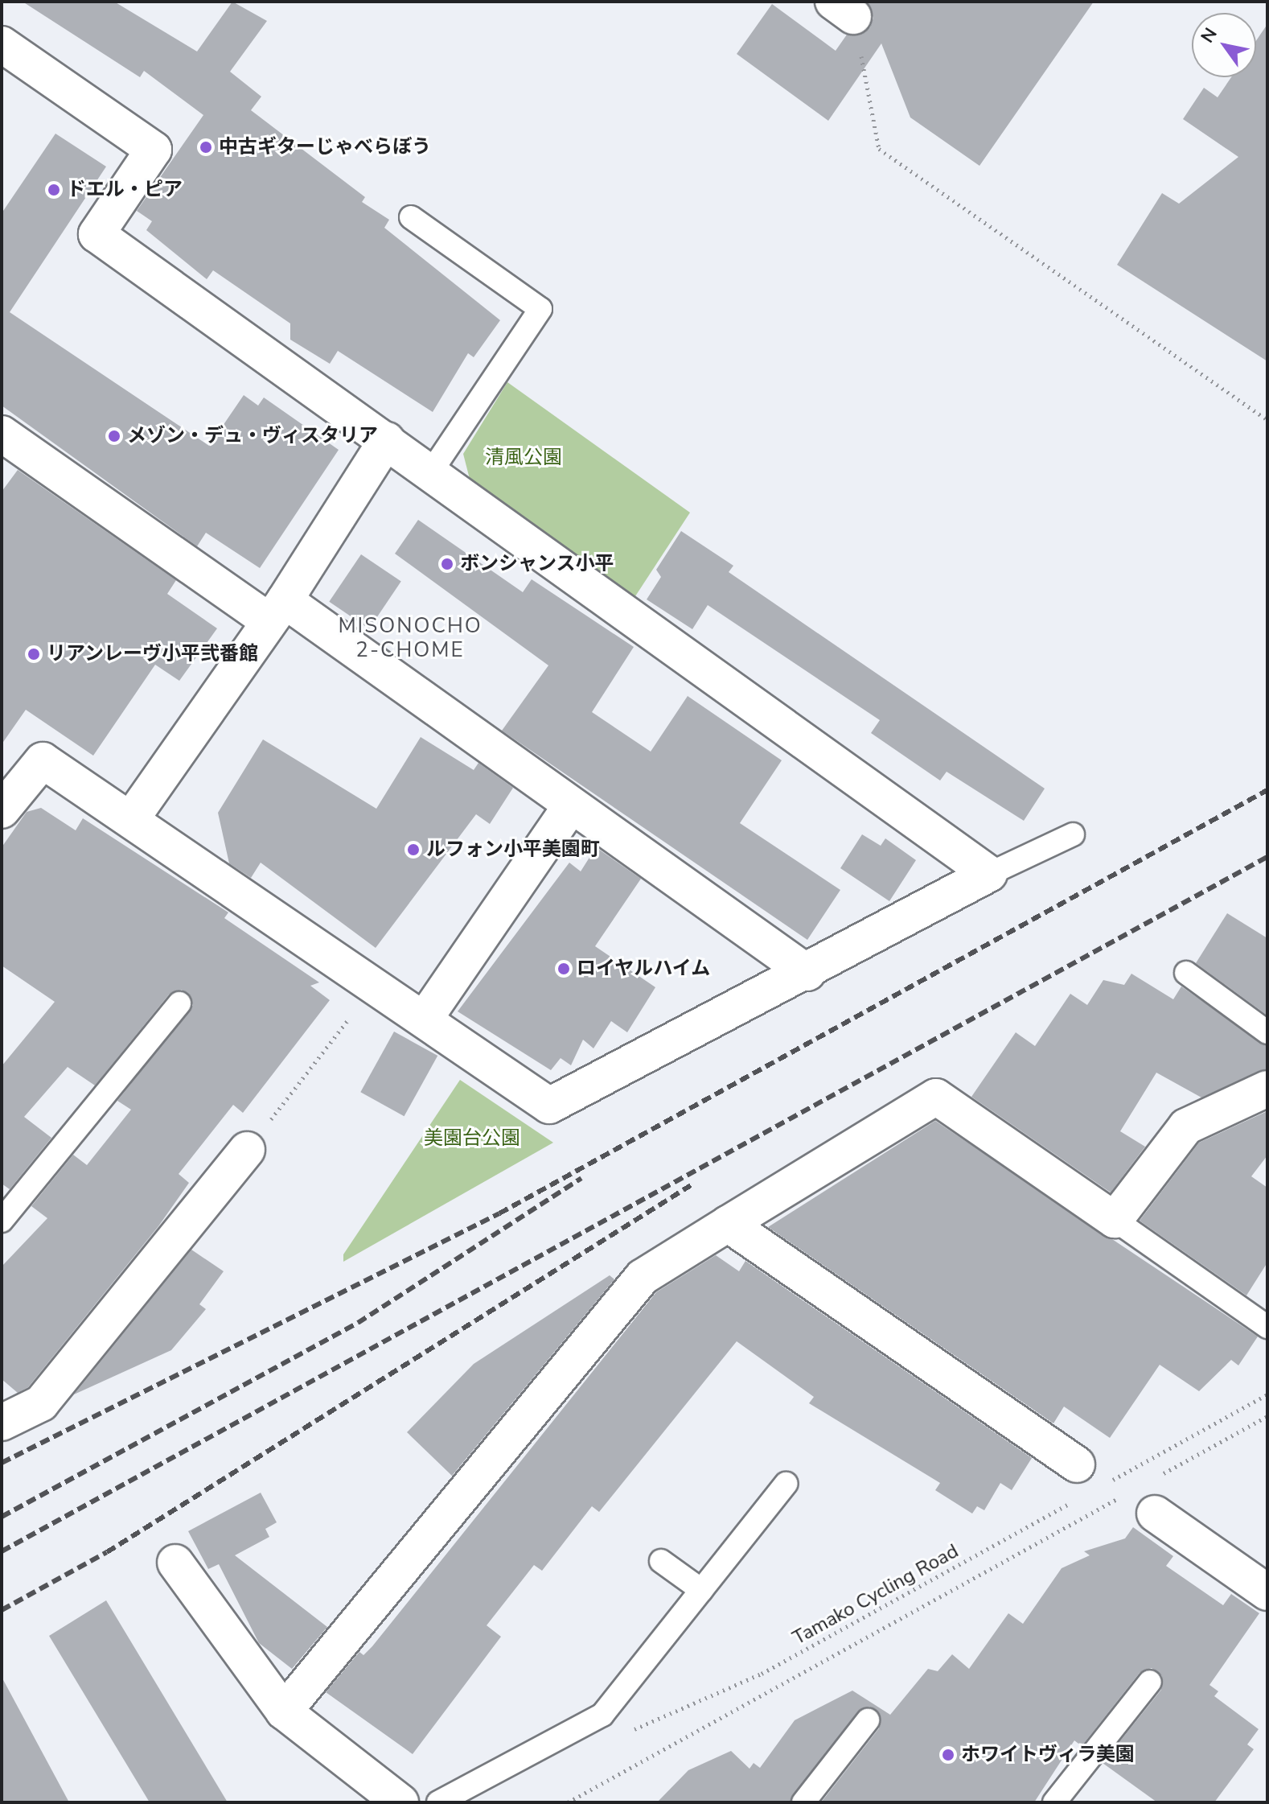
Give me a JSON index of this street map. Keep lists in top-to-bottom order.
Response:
{
  "streets": {
    "path": ["Tamako Cycling Road"]
  },
  "districts": ["MISONOCHO 2-CHOME"],
  "parks": ["清風公園", "美園台公園"],
  "places": [
    "中古ギターじゃべらぼう",
    "ドエル・ピア",
    "メゾン・デュ・ヴィスタリア",
    "ボンシャンス小平",
    "リアンレーヴ小平弐番館",
    "ルフォン小平美園町",
    "ロイヤルハイム",
    "ホワイトヴィラ美園"
  ],
  "north": "top left"
}
